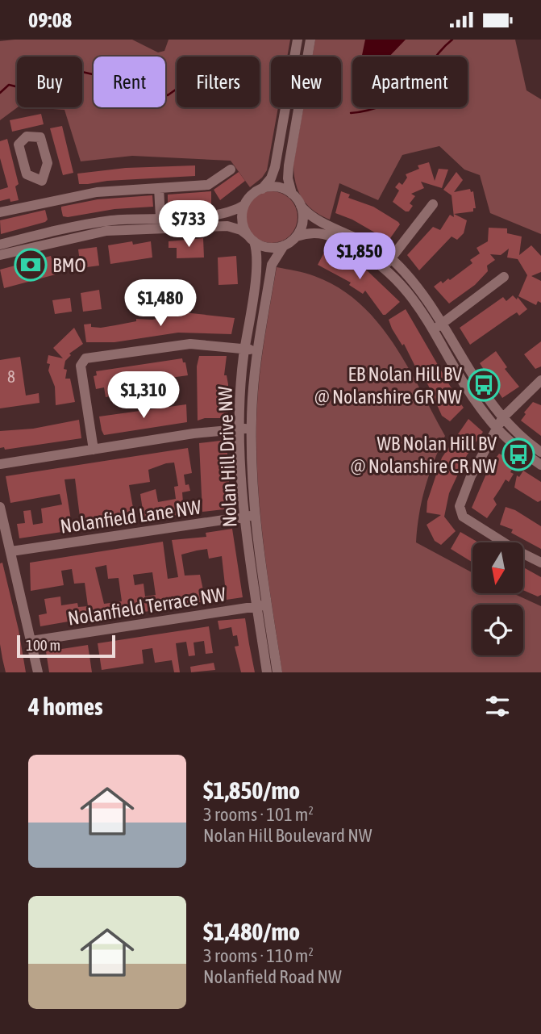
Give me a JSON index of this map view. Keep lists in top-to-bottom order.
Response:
{
  "streets": {
    "street": ["Nolan Hill Drive NW", "Nolanfield Lane NW", "Nolanfield Terrace NW"]
  },
  "crossings": [
    ["Nolan Hill Drive NW", "Nolanfield Lane NW"],
    ["Nolan Hill Drive NW", "Nolanfield Terrace NW"]
  ],
  "places": {
    "bank": ["BMO"],
    "bus stop": ["EB Nolan Hill BV @ Nolanshire GR NW", "WB Nolan Hill BV @ Nolanshire CR NW"]
  },
  "house_numbers": ["8"],
  "scale_bar": "100 m",
  "north": "bottom",
  "page": {
    "status": "09:08",
    "chip": [
      "Buy",
      "Rent",
      "Filters",
      "New",
      "Apartment"
    ],
    "price": [
      "$733",
      "$1,850",
      "$1,480",
      "$1,310"
    ],
    "scale": "100 m",
    "heading": "4 homes",
    "list": [
      {
        "name": "$1,850/mo",
        "note": "3 rooms · 101 m² · Nolan Hill Boulevard NW"
      },
      {
        "name": "$1,480/mo",
        "note": "3 rooms · 110 m² · Nolanfield Road NW"
      }
    ]
  }
}
